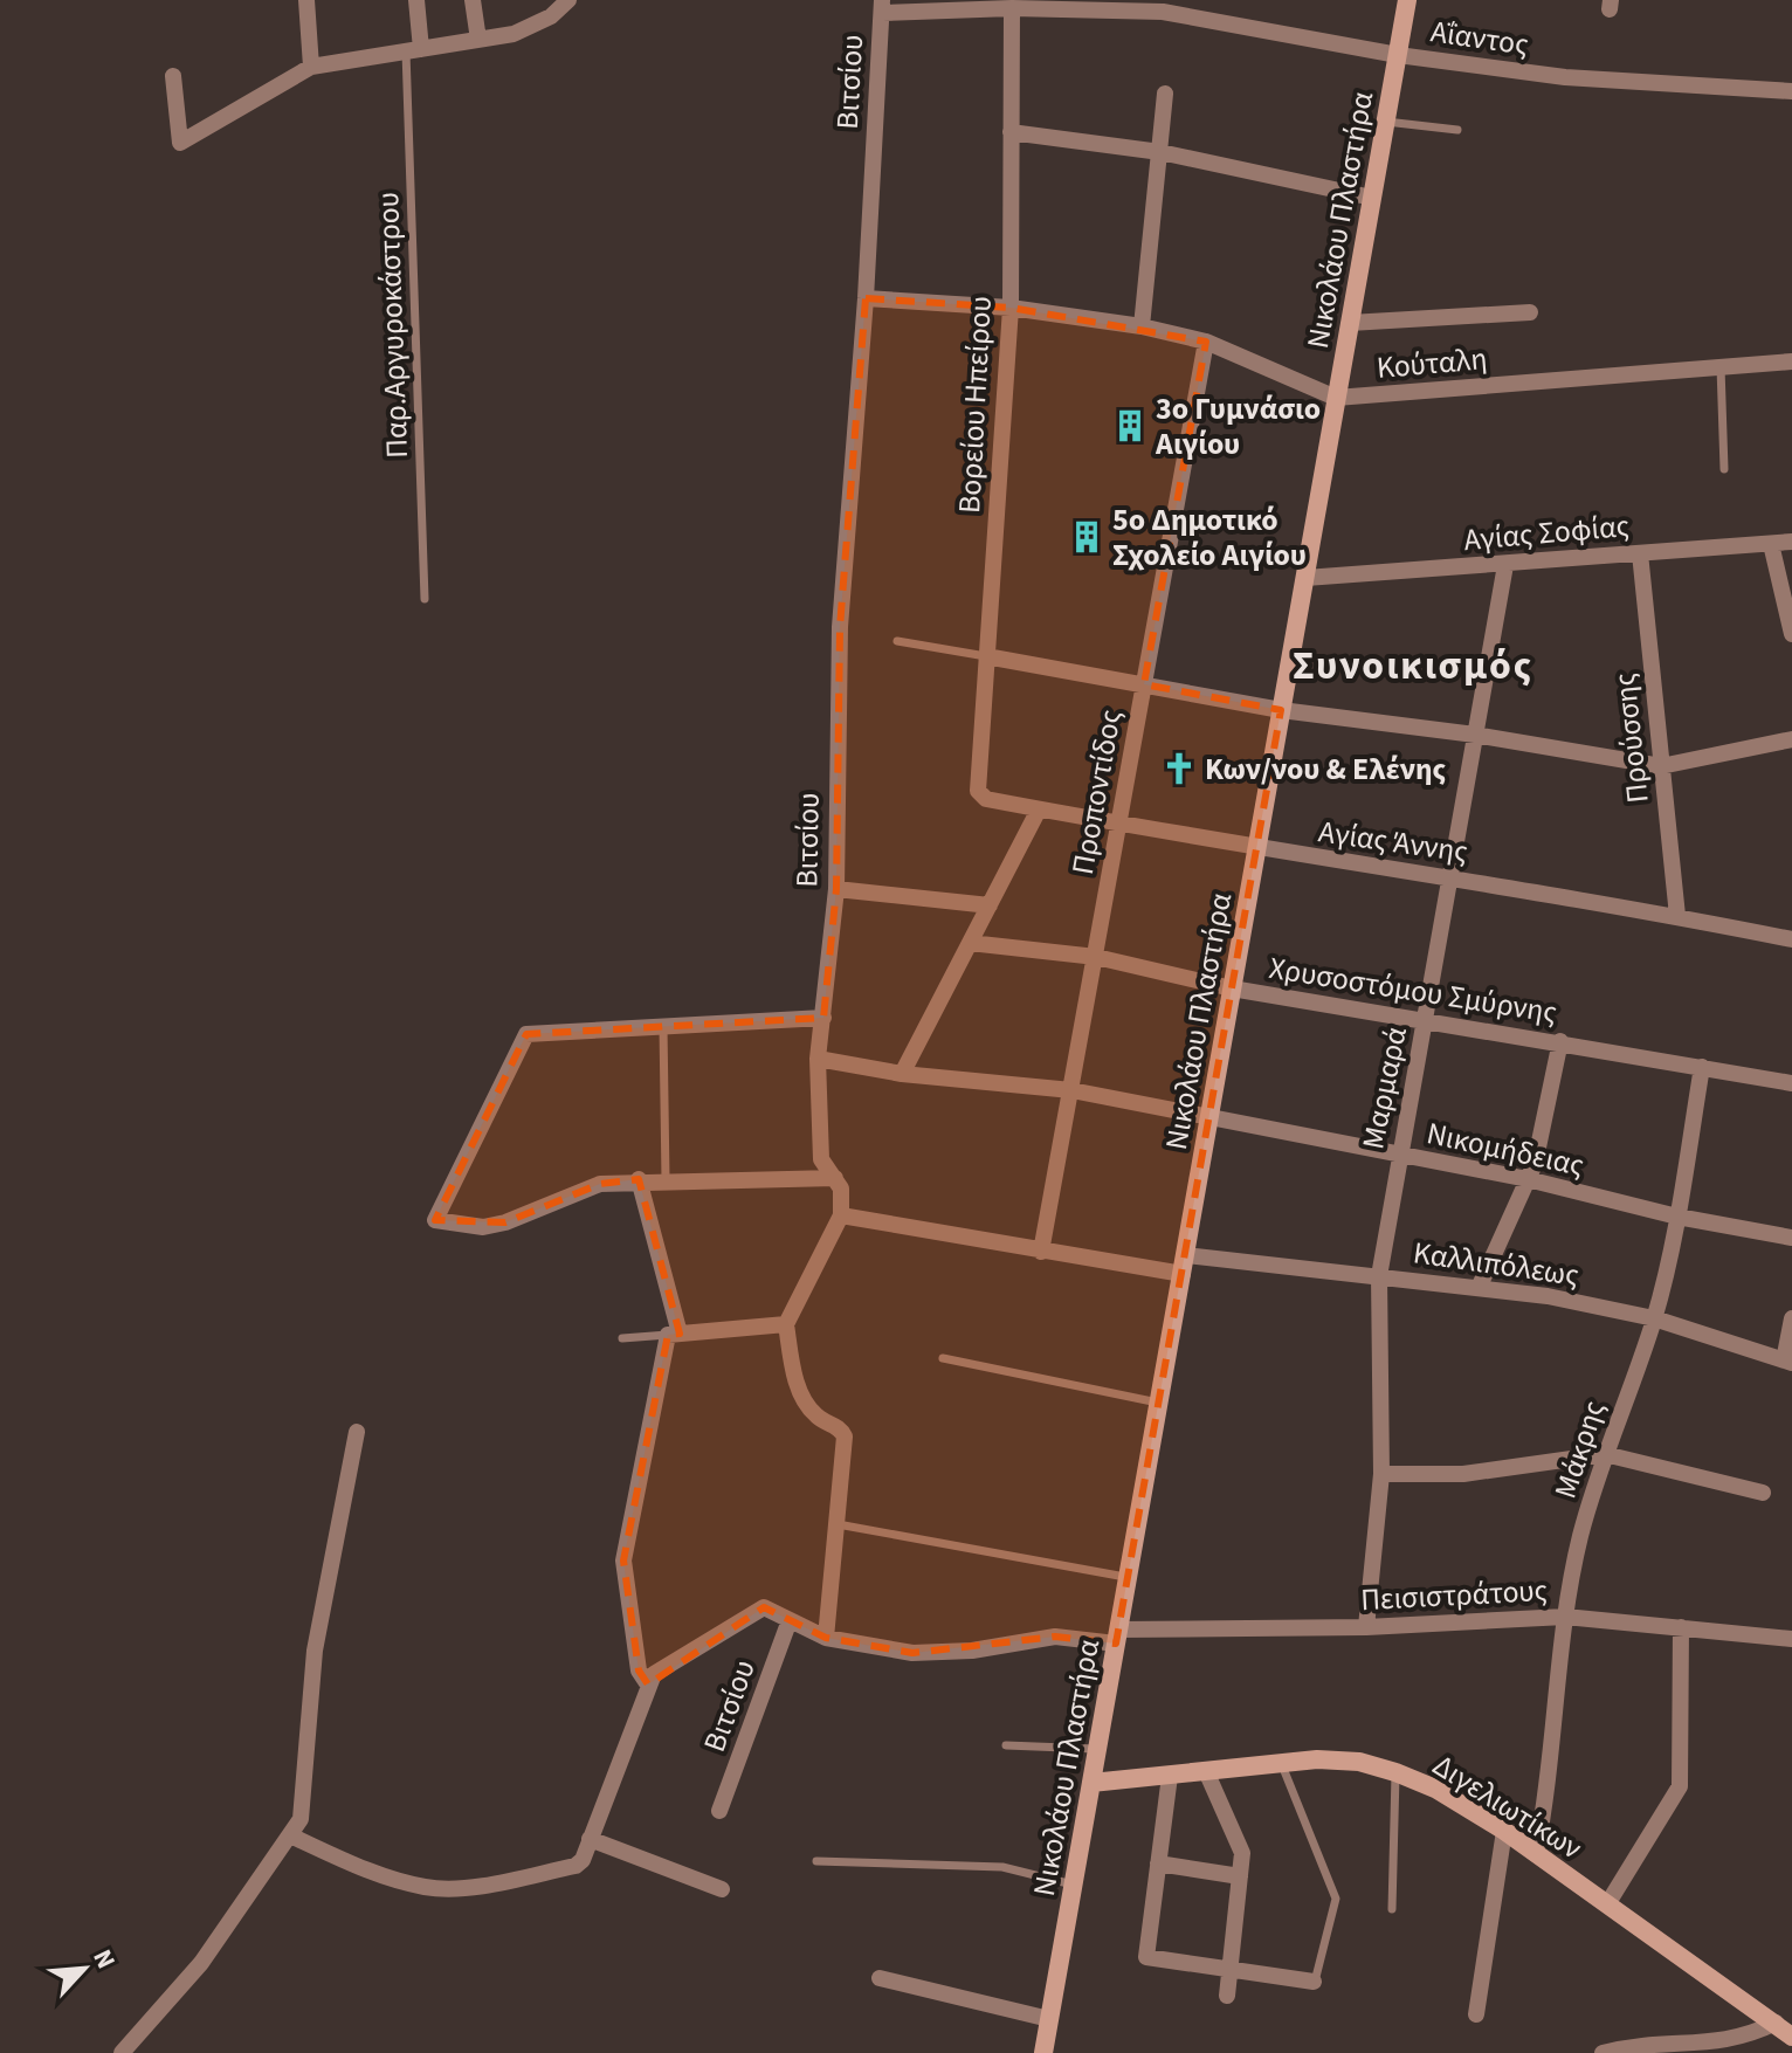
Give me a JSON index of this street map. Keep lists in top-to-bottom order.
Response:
{
  "streets": {
    "main road": ["Νικολάου Πλαστήρα", "Διγελιωτίκων"],
    "street": [
      "Αΐαντος",
      "Βιτσίου",
      "Κούταλη",
      "Βορείου Ηπείρου",
      "Αγίας Σοφίας",
      "Προύσσης",
      "Προποντίδος",
      "Αγίας Άννης",
      "Χρυσοστόμου Σμύρνης",
      "Μαρμαρά",
      "Νικομήδειας",
      "Καλλιπόλεως",
      "Μάκρης",
      "Πεισιστράτους"
    ],
    "lane": ["Παρ.Αργυροκάστρου"]
  },
  "crossings": [
    ["Αΐαντος", "Βιτσίου"],
    ["Αΐαντος", "Νικολάου Πλαστήρα"],
    ["Αΐαντος", "Βορείου Ηπείρου"],
    ["Βιτσίου", "Κούταλη"],
    ["Βιτσίου", "Νικομήδειας"],
    ["Βιτσίου", "Καλλιπόλεως"],
    ["Βιτσίου", "Πεισιστράτους"],
    ["Νικολάου Πλαστήρα", "Κούταλη"],
    ["Νικολάου Πλαστήρα", "Αγίας Σοφίας"],
    ["Νικολάου Πλαστήρα", "Αγίας Άννης"],
    ["Νικολάου Πλαστήρα", "Χρυσοστόμου Σμύρνης"],
    ["Νικολάου Πλαστήρα", "Νικομήδειας"],
    ["Νικολάου Πλαστήρα", "Καλλιπόλεως"],
    ["Νικολάου Πλαστήρα", "Πεισιστράτους"],
    ["Νικολάου Πλαστήρα", "Διγελιωτίκων"],
    ["Κούταλη", "Βορείου Ηπείρου"],
    ["Κούταλη", "Προποντίδος"],
    ["Βορείου Ηπείρου", "Αγίας Άννης"],
    ["Αγίας Σοφίας", "Προύσσης"],
    ["Αγίας Σοφίας", "Μαρμαρά"],
    ["Προύσσης", "Αγίας Άννης"],
    ["Προποντίδος", "Αγίας Άννης"],
    ["Προποντίδος", "Χρυσοστόμου Σμύρνης"],
    ["Προποντίδος", "Νικομήδειας"],
    ["Προποντίδος", "Καλλιπόλεως"],
    ["Αγίας Άννης", "Μαρμαρά"],
    ["Χρυσοστόμου Σμύρνης", "Μαρμαρά"],
    ["Χρυσοστόμου Σμύρνης", "Μάκρης"],
    ["Μαρμαρά", "Νικομήδειας"],
    ["Μαρμαρά", "Καλλιπόλεως"],
    ["Μαρμαρά", "Πεισιστράτους"],
    ["Νικομήδειας", "Μάκρης"],
    ["Καλλιπόλεως", "Μάκρης"],
    ["Μάκρης", "Πεισιστράτους"],
    ["Μάκρης", "Διγελιωτίκων"]
  ],
  "districts": ["Συνοικισμός"],
  "places": {
    "building": ["3ο Γυμνάσιο Αιγίου", "5ο Δημοτικό Σχολείο Αιγίου"],
    "church": ["Κων/νου & Ελένης"]
  },
  "north": "top right"
}
